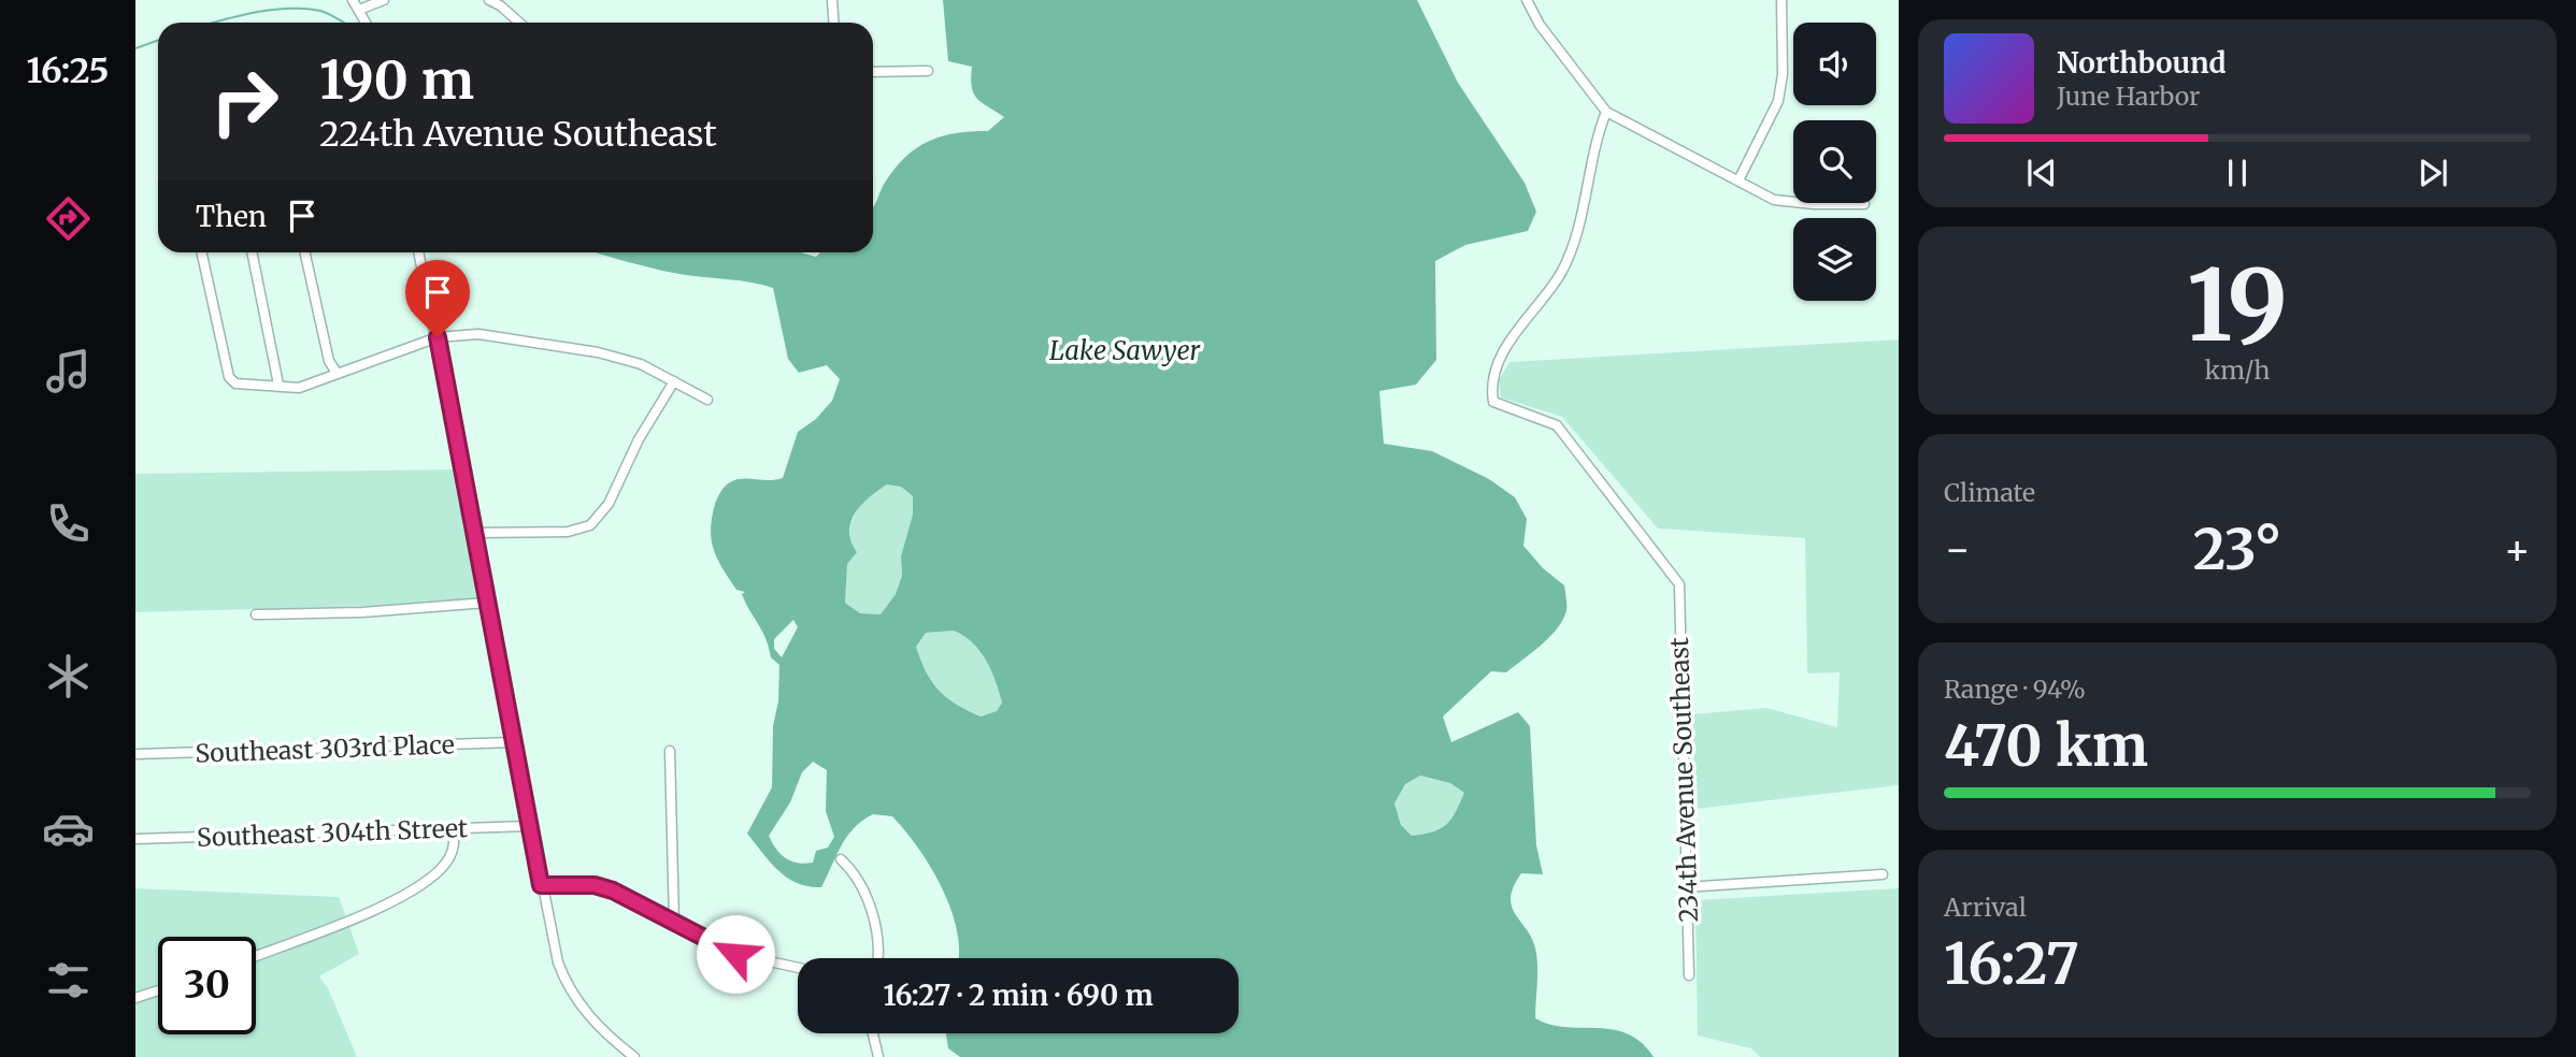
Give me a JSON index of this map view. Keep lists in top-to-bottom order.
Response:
{
  "streets": {
    "street": ["Southeast 303rd Place", "234th Avenue Southeast", "Southeast 304th Street"]
  },
  "water": ["Lake Sawyer"],
  "page": {
    "tabs": "16:25",
    "turn": ["190 m", "224th Avenue Southeast"],
    "song": ["Northbound", "June Harbor"],
    "then": "Then",
    "tile": [
      ["19", "km/h"],
      "Climate",
      ["Range · 94%", "470 km"],
      ["Arrival", "16:27"]
    ],
    "heat": ["−", "23°", "+"],
    "limit": "30",
    "trip": "16:27 · 2 min · 690 m"
  }
}
